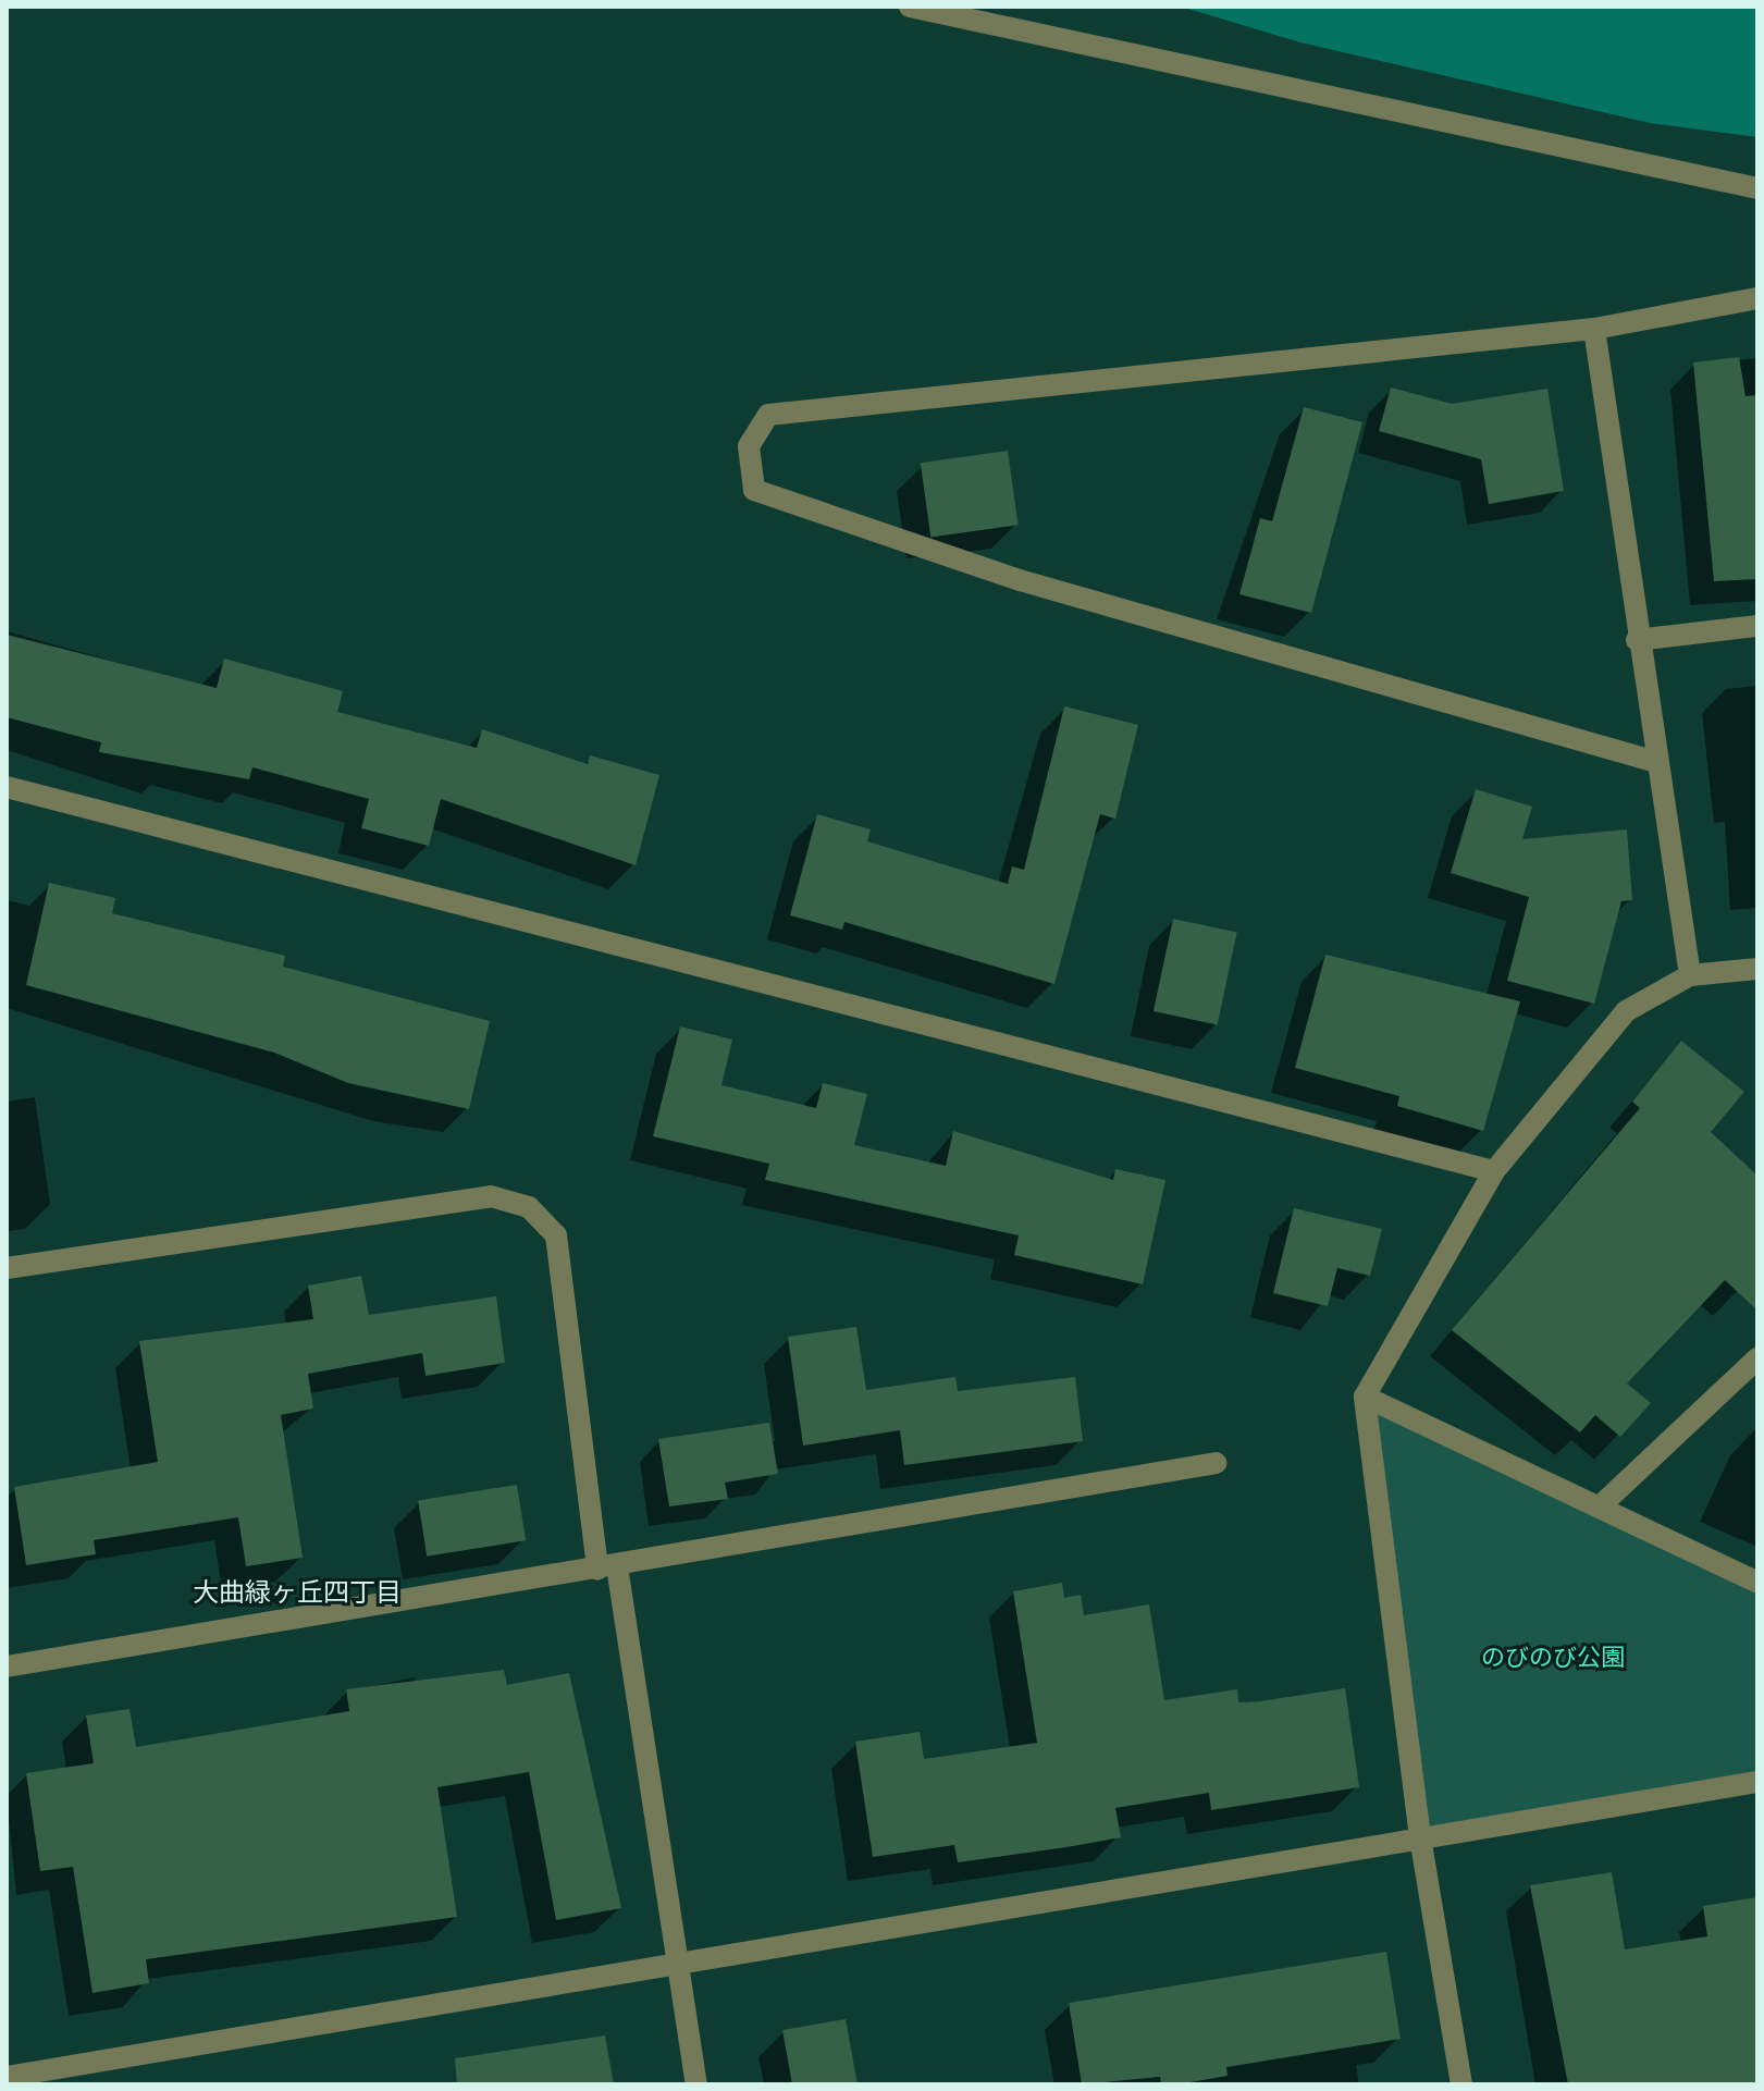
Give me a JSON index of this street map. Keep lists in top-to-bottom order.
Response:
{
  "districts": ["大曲緑ヶ丘四丁目"],
  "parks": ["のびのび公園"]
}
